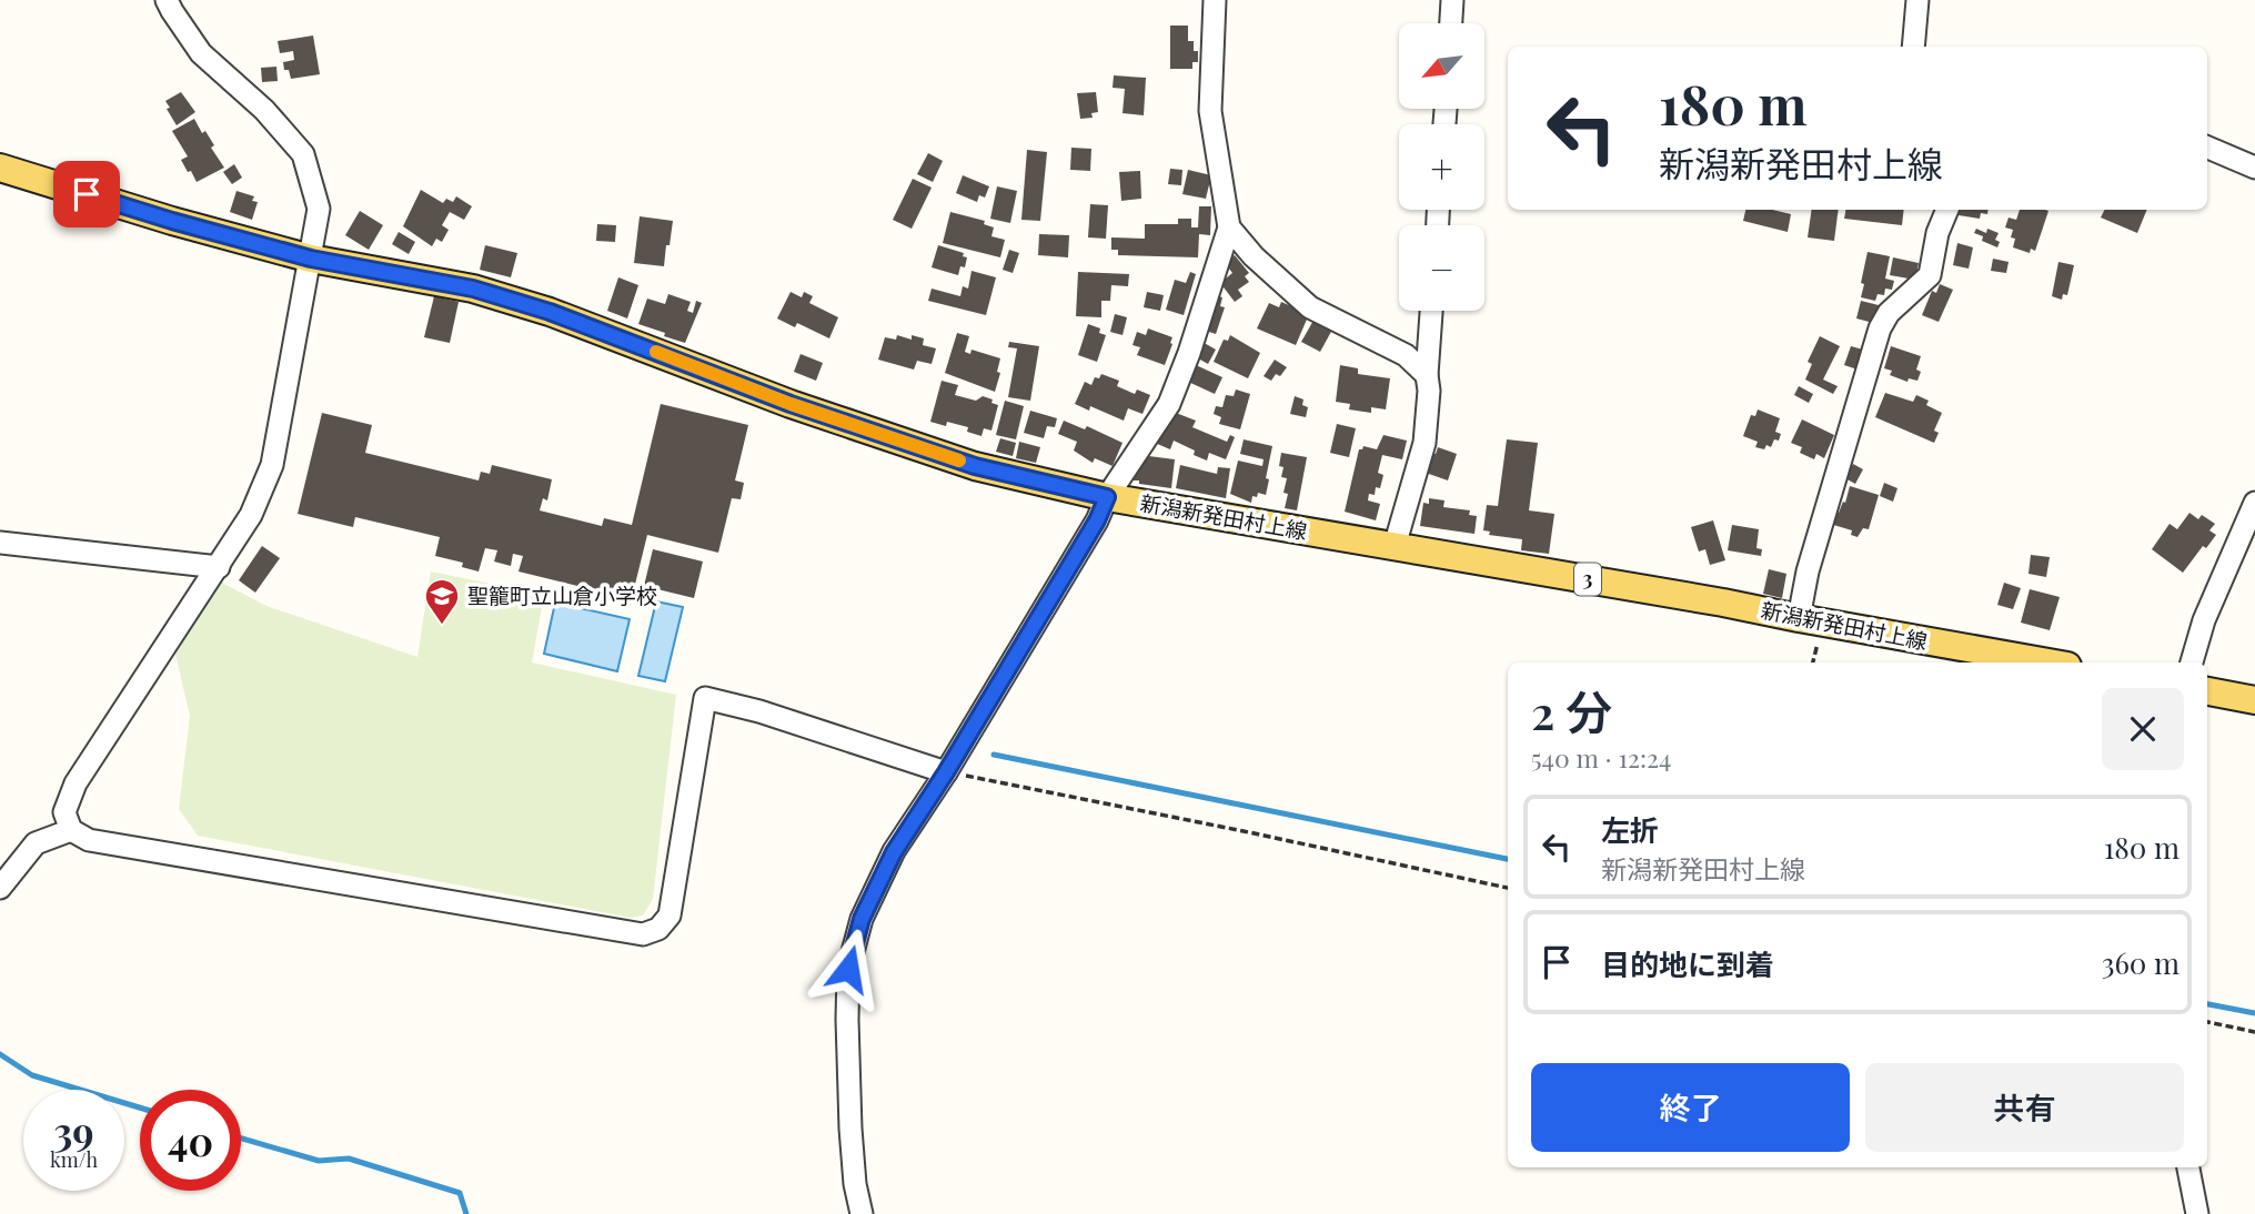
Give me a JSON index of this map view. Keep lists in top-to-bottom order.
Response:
{
  "streets": {
    "main road": ["新潟新発田村上線", "3"]
  },
  "places": {
    "school or university": ["聖籠町立山倉小学校"]
  },
  "north": "bottom left",
  "page": {
    "map_buttons": ["+", "−"],
    "turn": ["180 m", "新潟新発田村上線"],
    "heading": ["2 分", "540 m · 12:24"],
    "list": [
      {
        "name": "左折",
        "note": "新潟新発田村上線",
        "value": "180 m"
      },
      {
        "name": "目的地に到着",
        "value": "360 m"
      }
    ],
    "buttons": ["終了", "共有"],
    "speed": "39 km/h",
    "limit": "40"
  }
}
